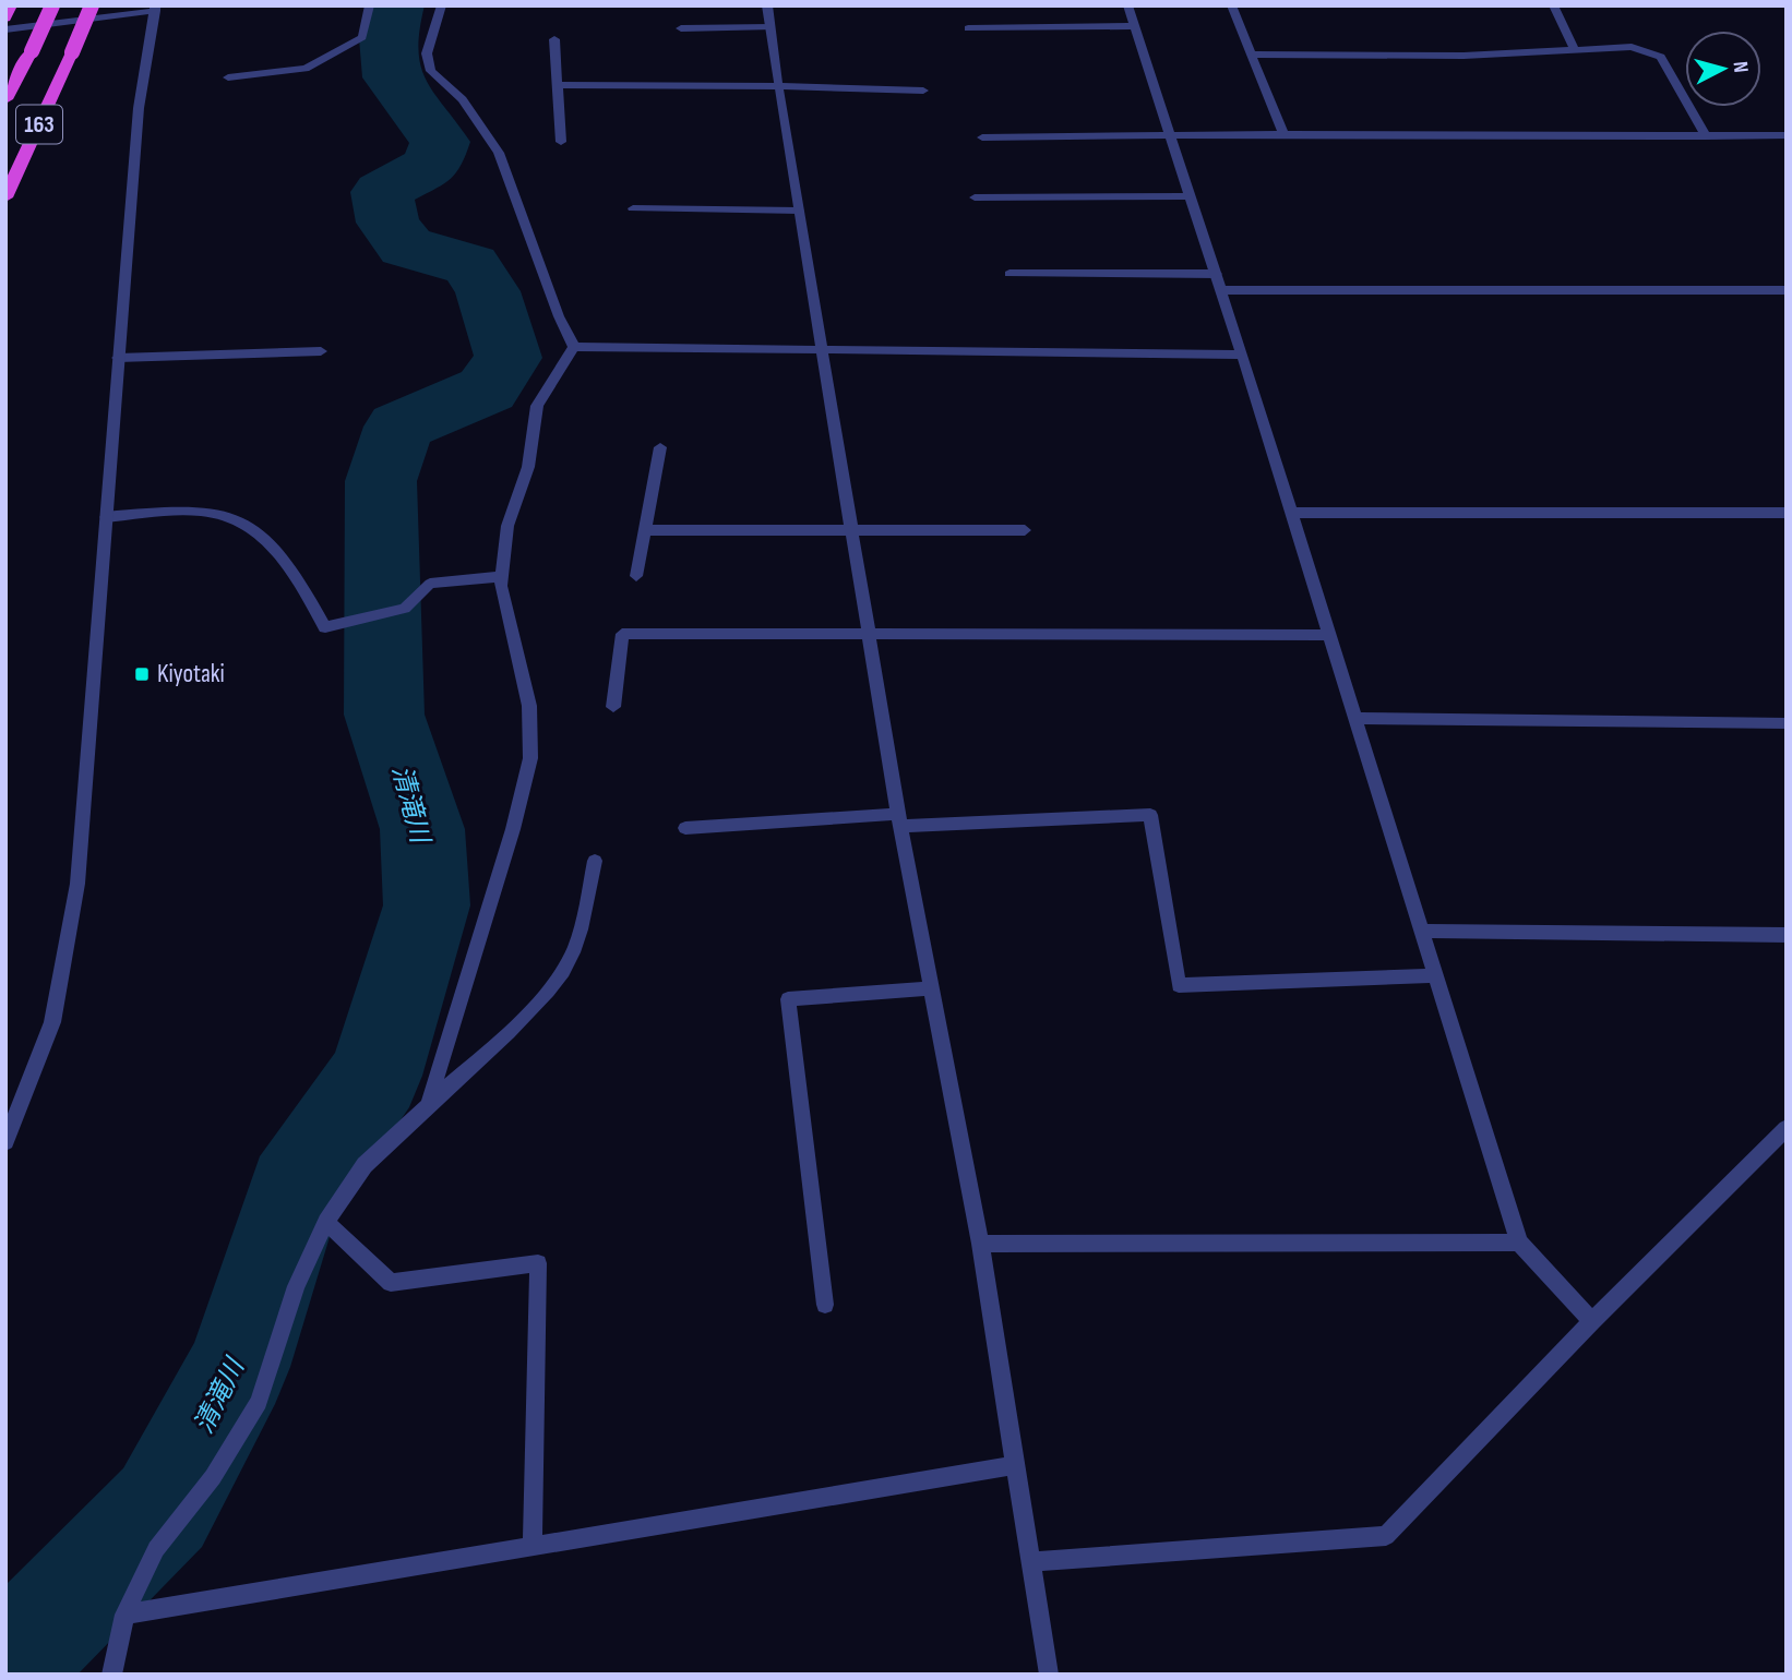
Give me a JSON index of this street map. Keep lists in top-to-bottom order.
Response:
{
  "streets": {
    "highway": ["163"]
  },
  "water": ["清滝川"],
  "places": {
    "transit": ["Kiyotaki"]
  },
  "north": "right"
}
